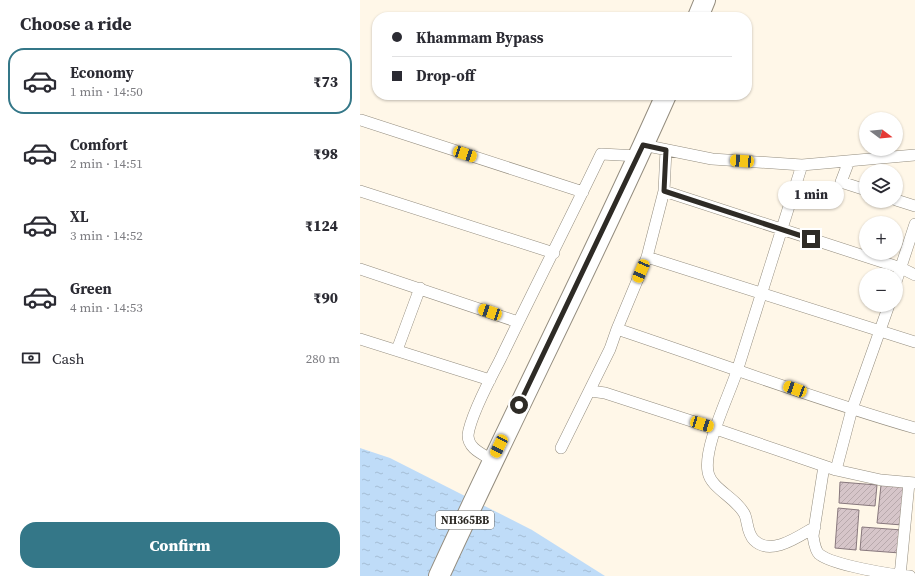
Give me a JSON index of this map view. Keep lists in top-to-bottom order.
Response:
{
  "streets": {
    "highway": ["NH365BB"]
  },
  "north": "right",
  "page": {
    "heading": "Choose a ride",
    "banner": ["Khammam Bypass", "Drop-off"],
    "list": [
      {
        "name": "Economy",
        "note": "1 min · 14:50",
        "value": "₹73"
      },
      {
        "name": "Comfort",
        "note": "2 min · 14:51",
        "value": "₹98"
      },
      {
        "name": "XL",
        "note": "3 min · 14:52",
        "value": "₹124"
      },
      {
        "name": "Green",
        "note": "4 min · 14:53",
        "value": "₹90"
      }
    ],
    "map_buttons": ["+", "−"],
    "bubble": "1 min",
    "pay": ["Cash", "280 m"],
    "buttons": "Confirm"
  }
}
